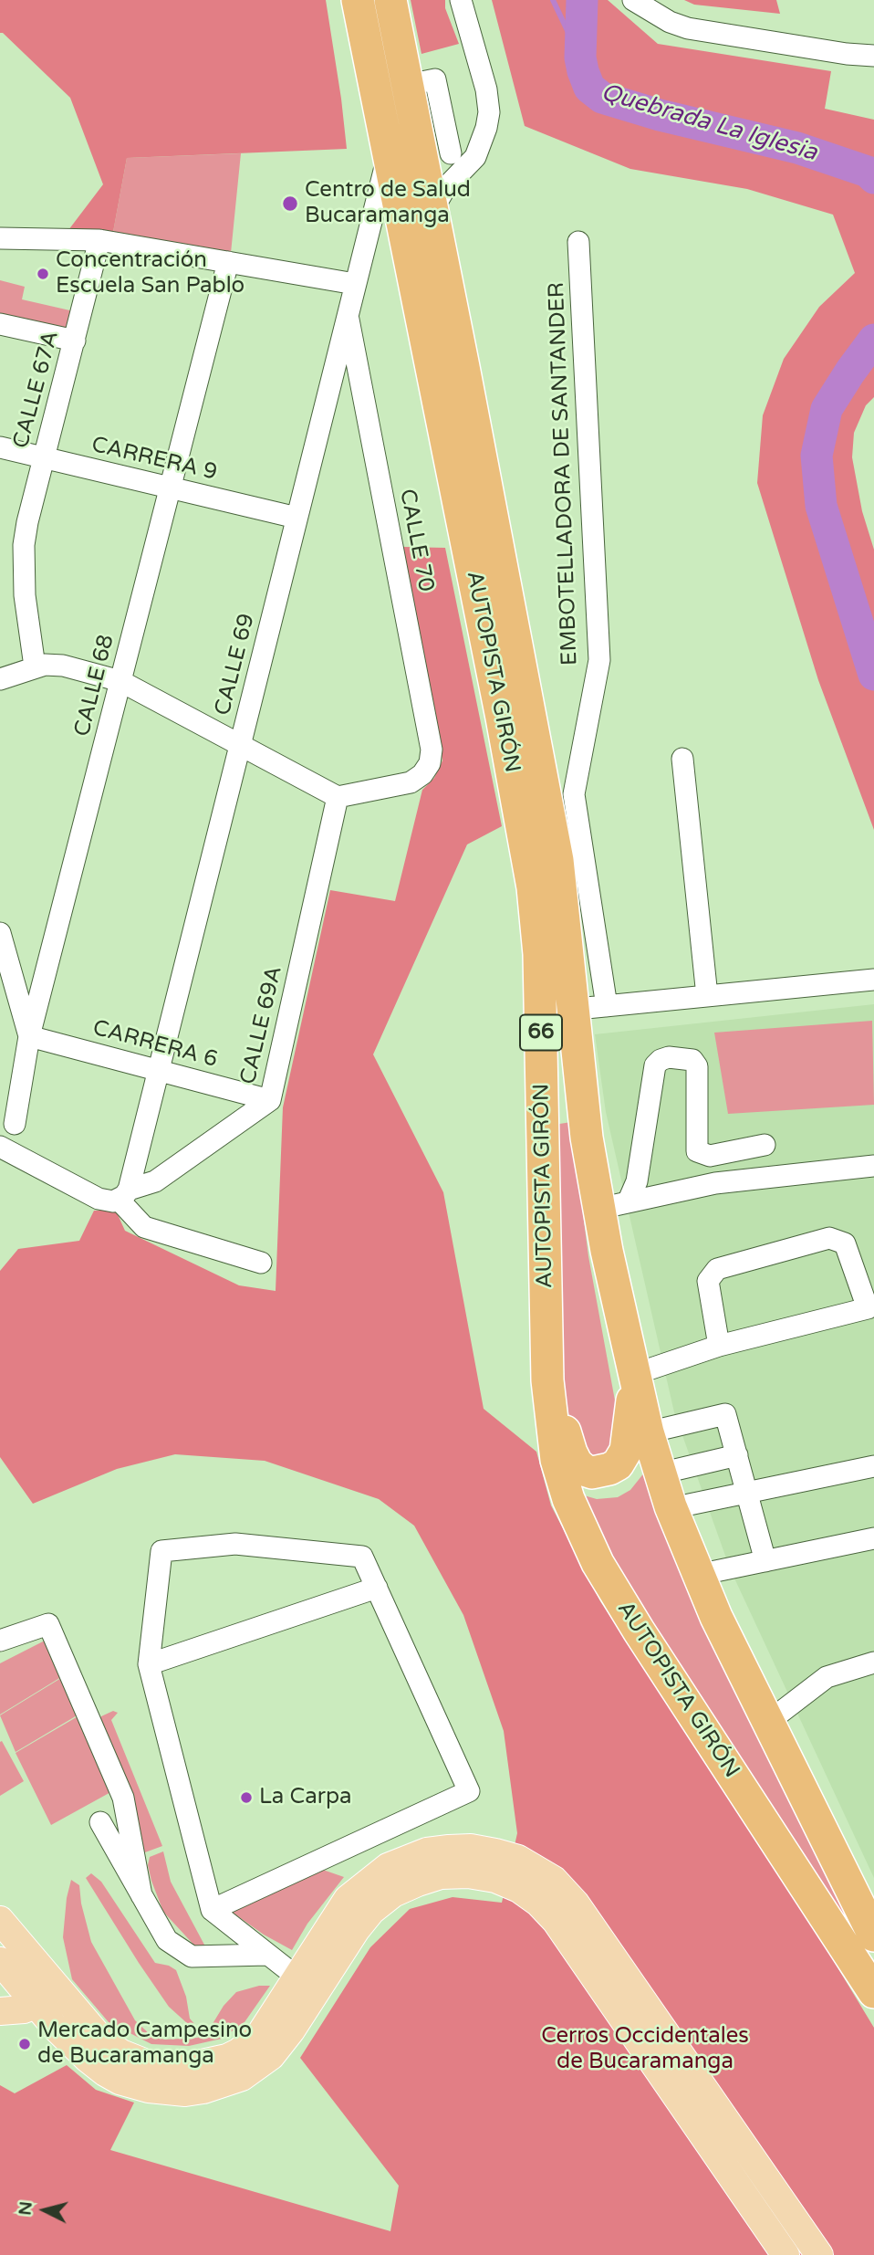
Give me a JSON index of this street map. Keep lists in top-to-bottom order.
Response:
{
  "streets": {
    "highway": ["AUTOPISTA GIRÓN", "66"],
    "street": [
      "CALLE 67A",
      "CARRERA 9",
      "EMBOTELLADORA DE SANTANDER",
      "CALLE 70",
      "CALLE 69",
      "CALLE 68",
      "CALLE 69A",
      "CARRERA 6"
    ]
  },
  "crossings": [
    ["CALLE 67A", "CARRERA 9"],
    ["CARRERA 9", "CALLE 69"],
    ["CARRERA 9", "CALLE 68"],
    ["CALLE 70", "CALLE 69"],
    ["CALLE 70", "CALLE 69A"],
    ["CALLE 69", "AUTOPISTA GIRÓN"],
    ["CALLE 69", "CALLE 69A"],
    ["CALLE 69", "CARRERA 6"],
    ["CALLE 68", "CARRERA 6"],
    ["CALLE 69A", "CARRERA 6"]
  ],
  "water": ["Quebrada La Iglesia"],
  "parks": ["Cerros Occidentales de Bucaramanga"],
  "places": [
    "Centro de Salud Bucaramanga",
    "Concentración Escuela San Pablo",
    "La Carpa",
    "Mercado Campesino de Bucaramanga"
  ],
  "north": "left"
}
